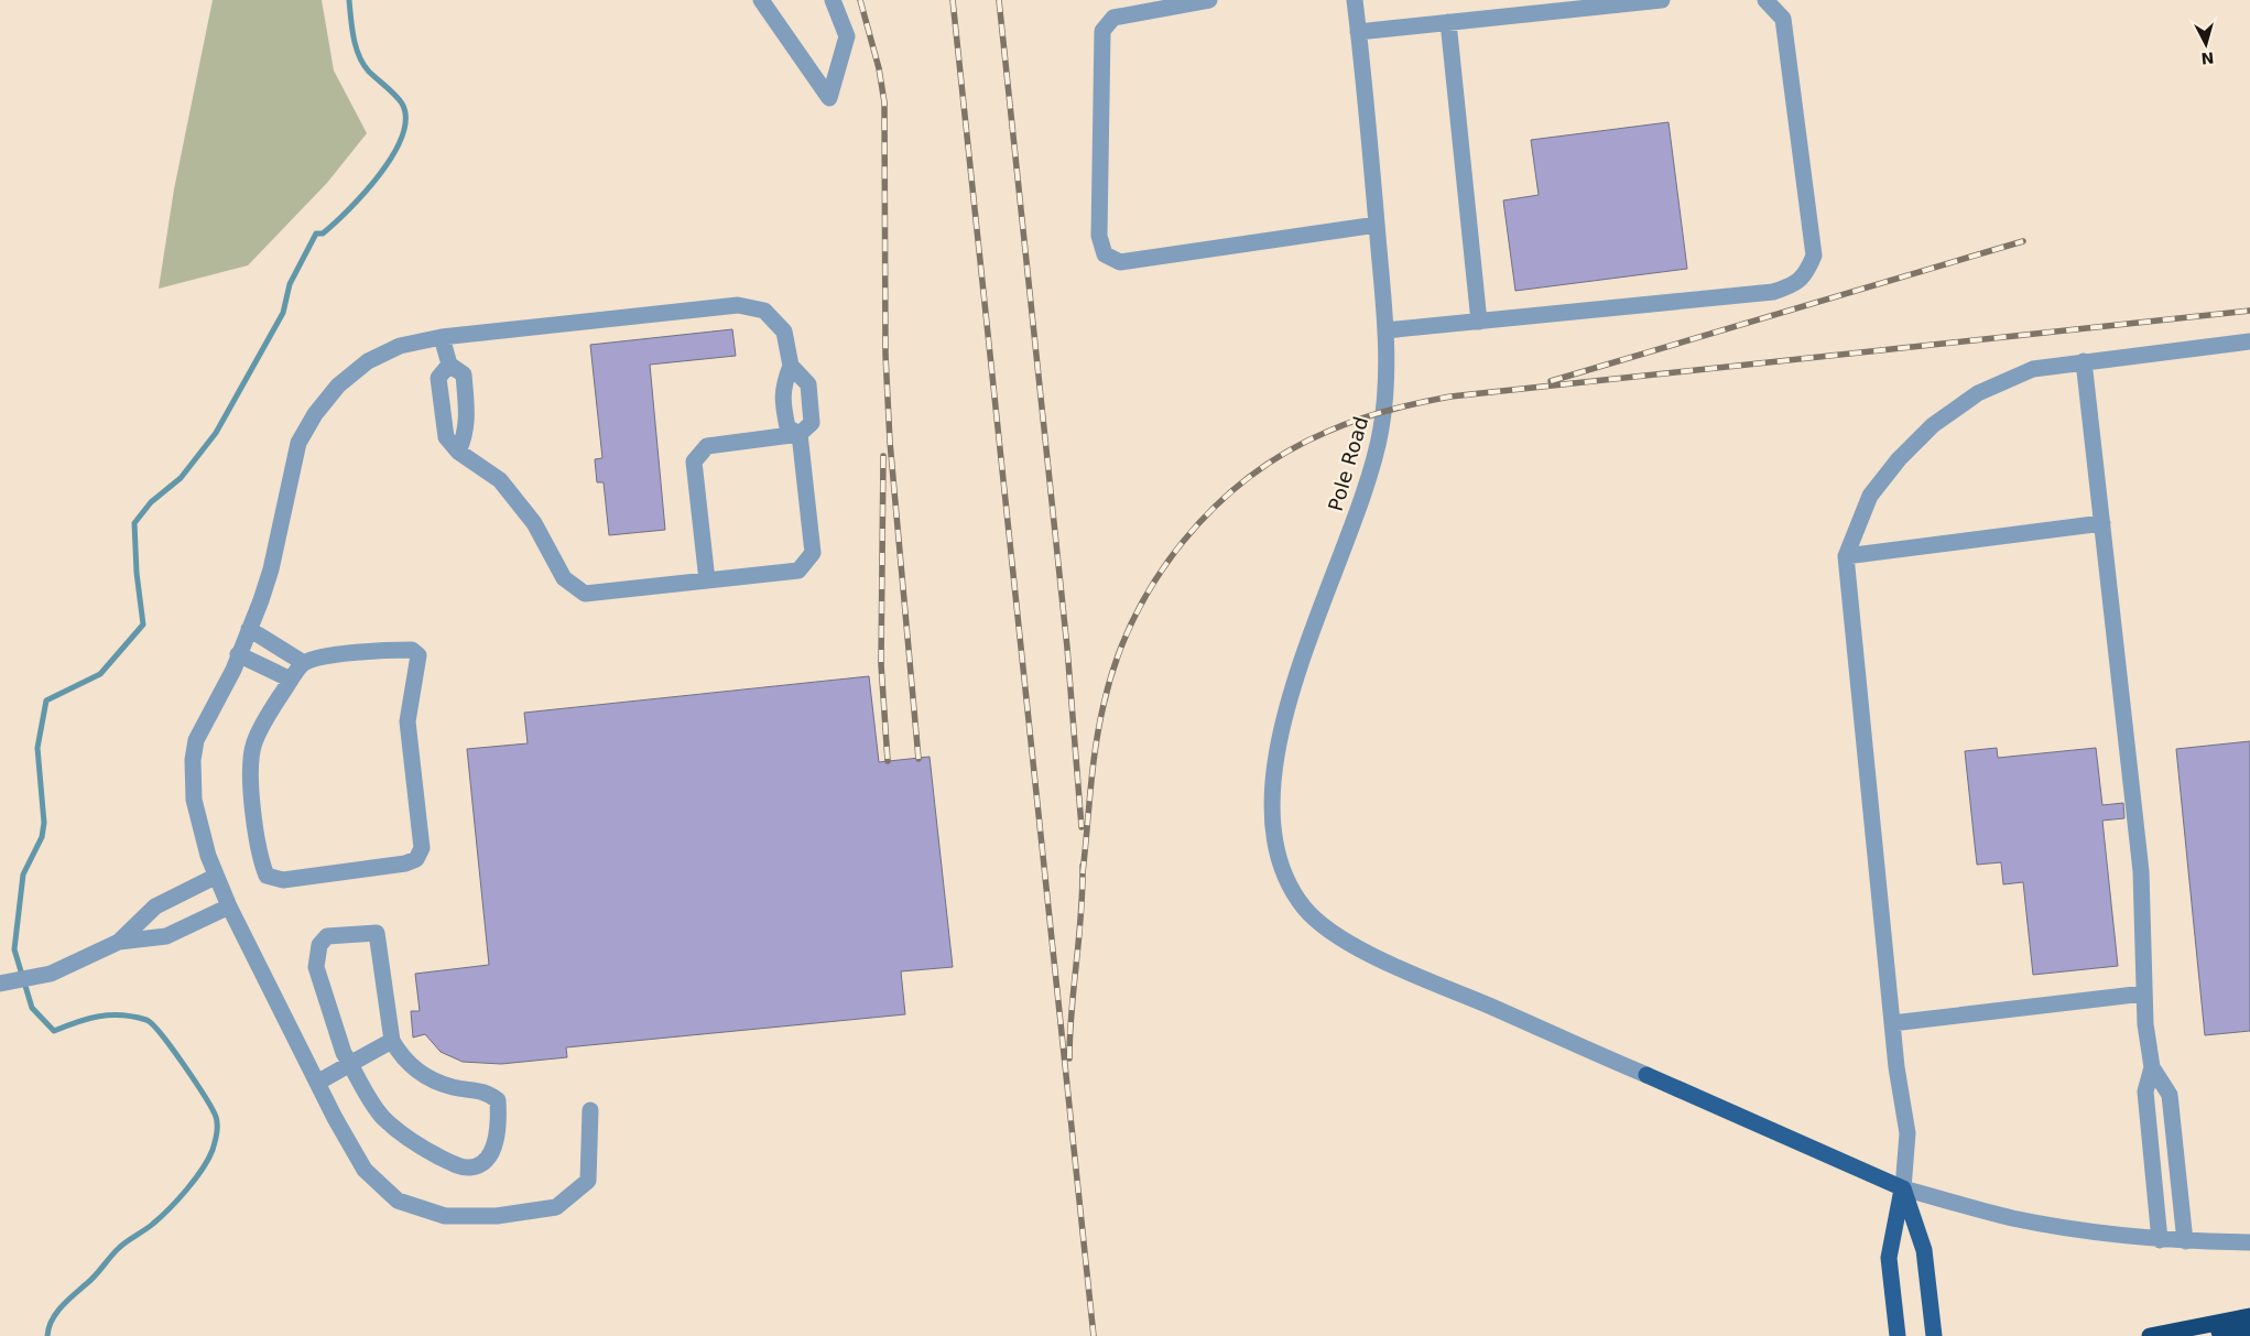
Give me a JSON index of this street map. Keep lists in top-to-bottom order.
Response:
{
  "streets": {
    "street": ["Pole Road"]
  },
  "north": "bottom"
}
